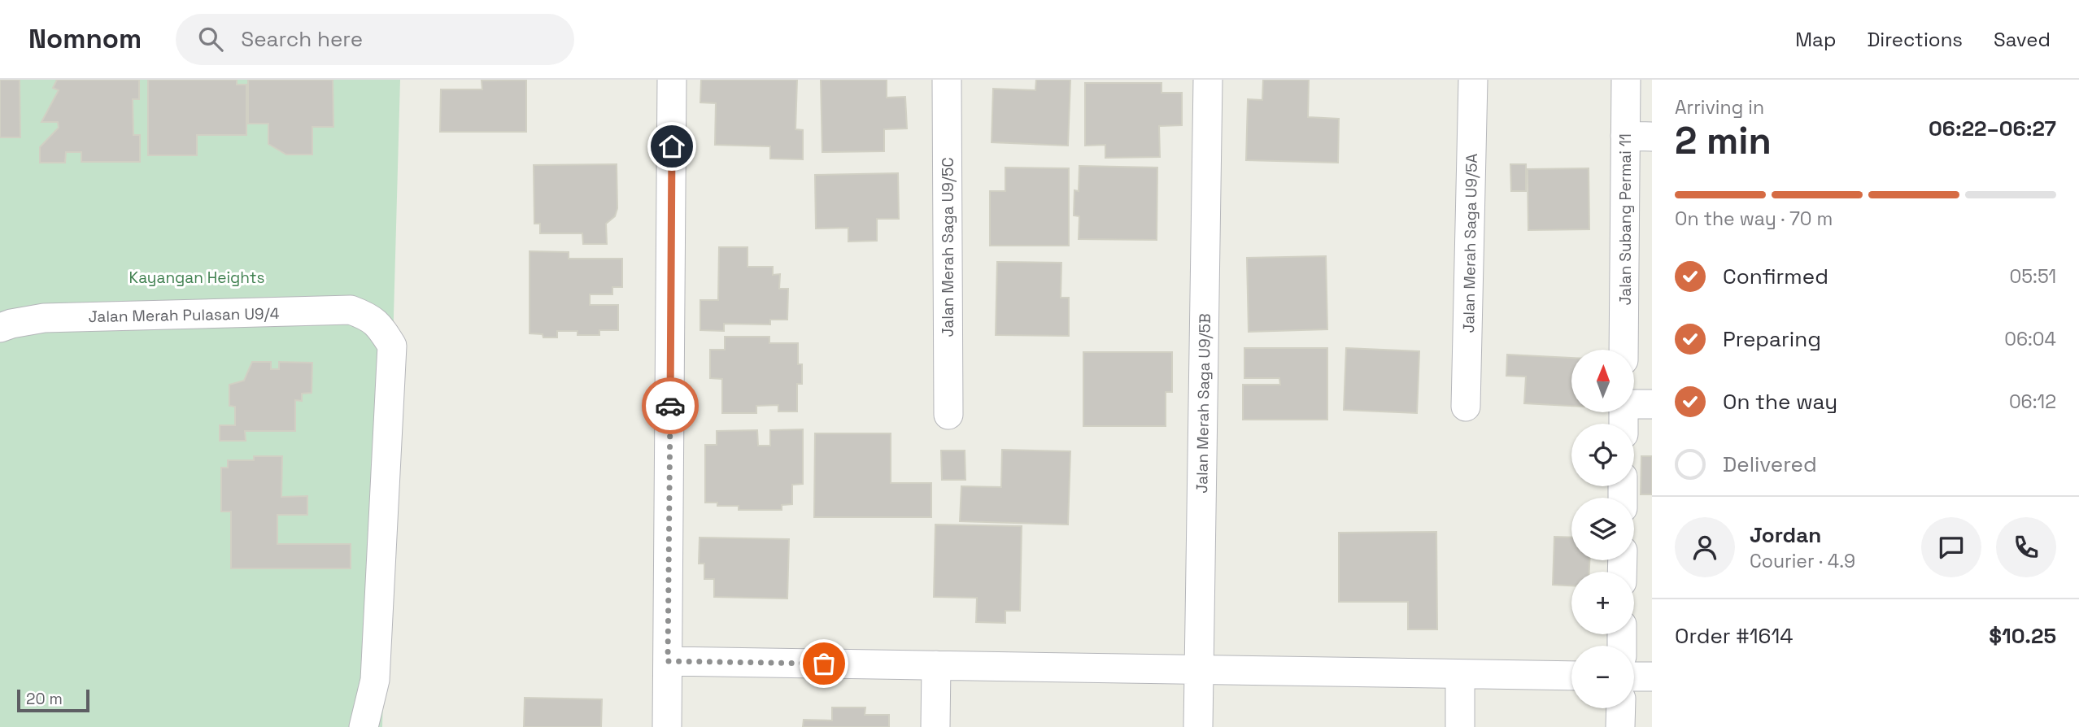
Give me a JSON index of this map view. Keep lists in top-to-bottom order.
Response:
{
  "streets": {
    "street": [
      "Jalan Subang Permai 11",
      "Jalan Merah Saga U9/5A",
      "Jalan Merah Saga U9/5C",
      "Jalan Merah Pulasan U9/4",
      "Jalan Merah Saga U9/5B"
    ]
  },
  "parks": ["Kayangan Heights"],
  "scale_bar": "20 m",
  "north": "top",
  "page": {
    "header": "Nomnom",
    "search": "Search here",
    "nav": ["Map", "Directions", "Saved"],
    "heading": ["2 min", "Arriving in", "06:22–06:27"],
    "panel": [
      "Jordan",
      "Courier · 4.9",
      "Order #1614",
      "$10.25"
    ],
    "bar": "On the way · 70 m",
    "list": [
      ["Confirmed", "05:51"],
      ["Preparing", "06:04"],
      ["On the way", "06:12"],
      "Delivered"
    ],
    "map_buttons": ["+", "−"],
    "scale": "20 m"
  }
}
